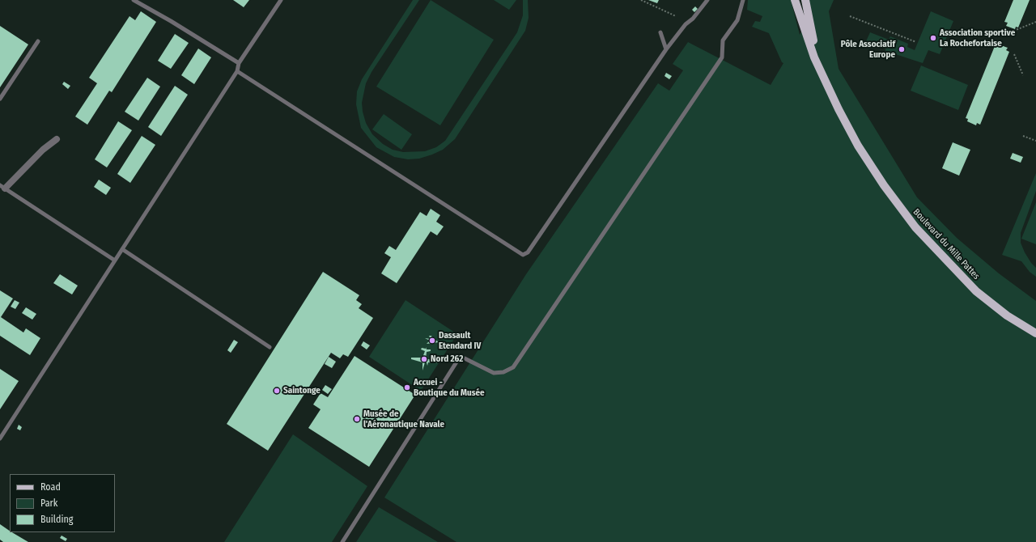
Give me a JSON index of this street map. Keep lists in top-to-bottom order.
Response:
{
  "streets": {
    "main road": ["Boulevard du Mille Pattes"]
  },
  "places": [
    "Association sportive La Rochefortaise",
    "Pôle Associatif Europe",
    "Dassault Etendard IV",
    "Nord 262",
    "Accuei - Boutique du Musée",
    "Saintonge",
    "Musée de l'Aéronautique Navale"
  ],
  "legend": ["Road", "Park", "Building"]
}
